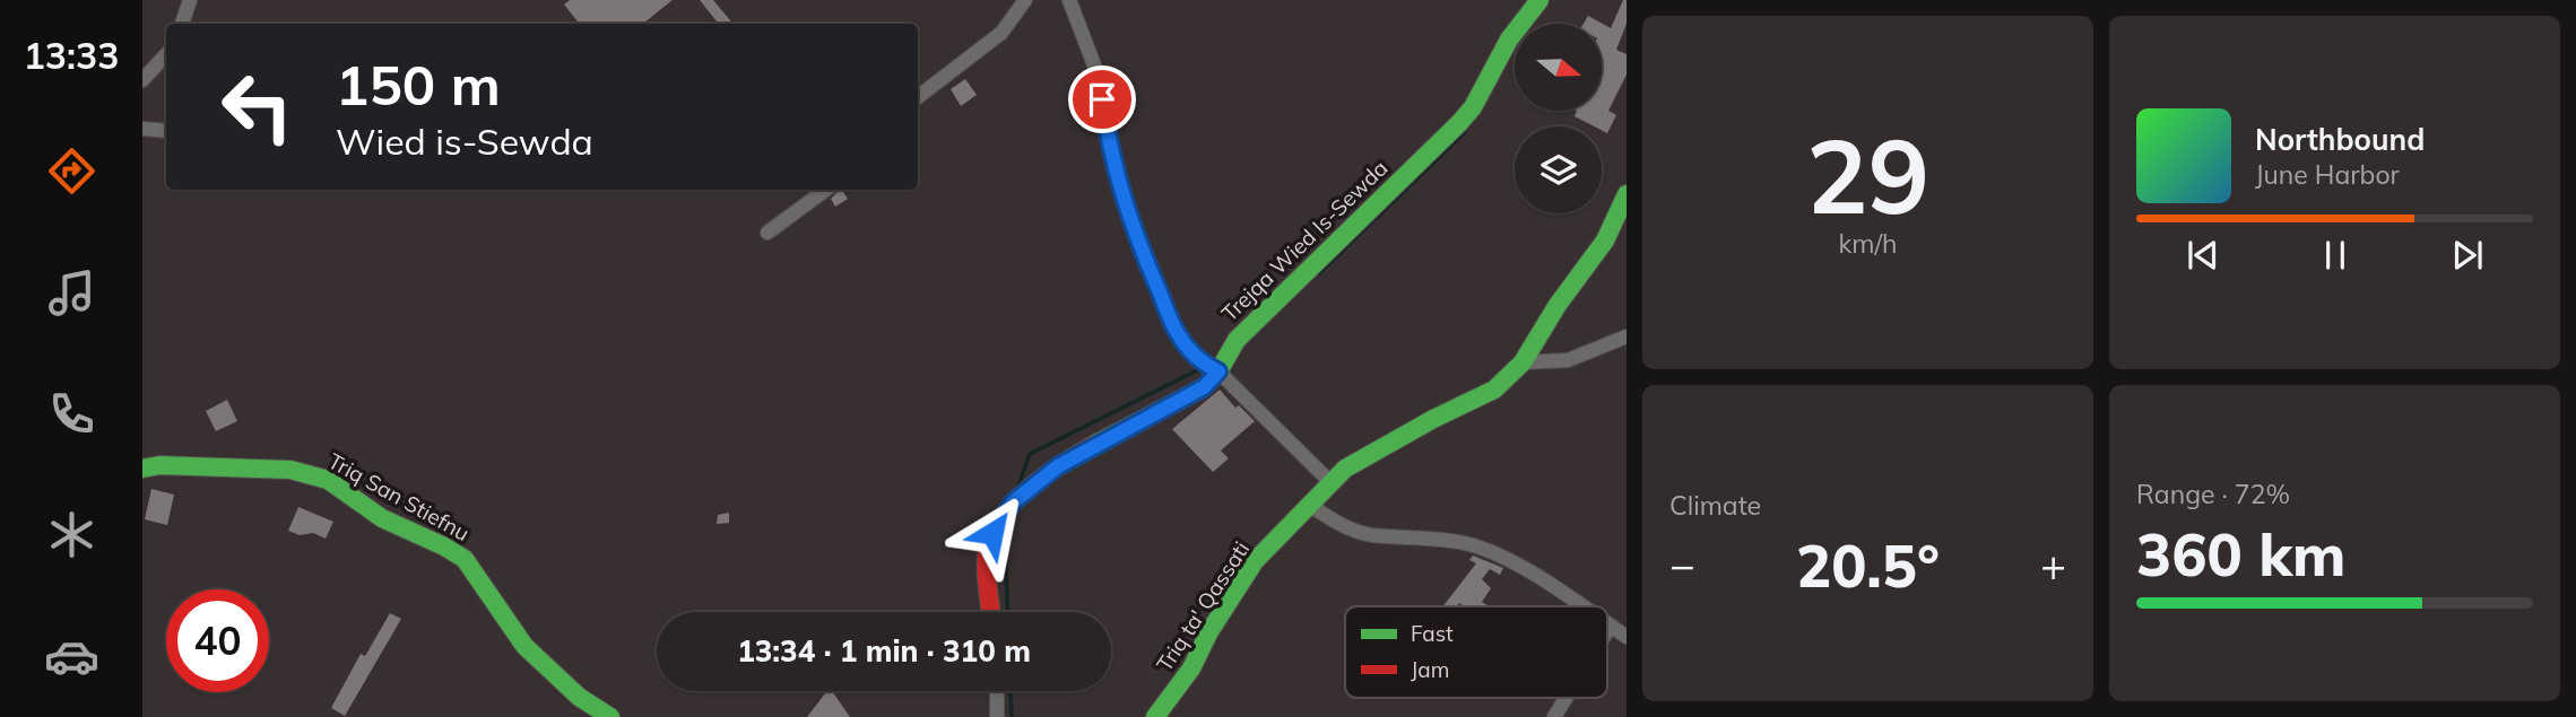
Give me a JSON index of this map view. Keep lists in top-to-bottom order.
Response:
{
  "streets": {
    "street": ["Trejqa Wied Is-Sewda", "Triq San Stiefnu", "Triq ta' Qassati"]
  },
  "legend": ["Fast", "Jam"],
  "north": "right",
  "page": {
    "tabs": "13:33",
    "tile": [
      ["29", "km/h"],
      "Climate",
      ["Range · 72%", "360 km"]
    ],
    "turn": ["150 m", "Wied is-Sewda"],
    "song": ["Northbound", "June Harbor"],
    "heat": ["−", "20.5°", "+"],
    "limit": "40",
    "trip": "13:34 · 1 min · 310 m"
  }
}
